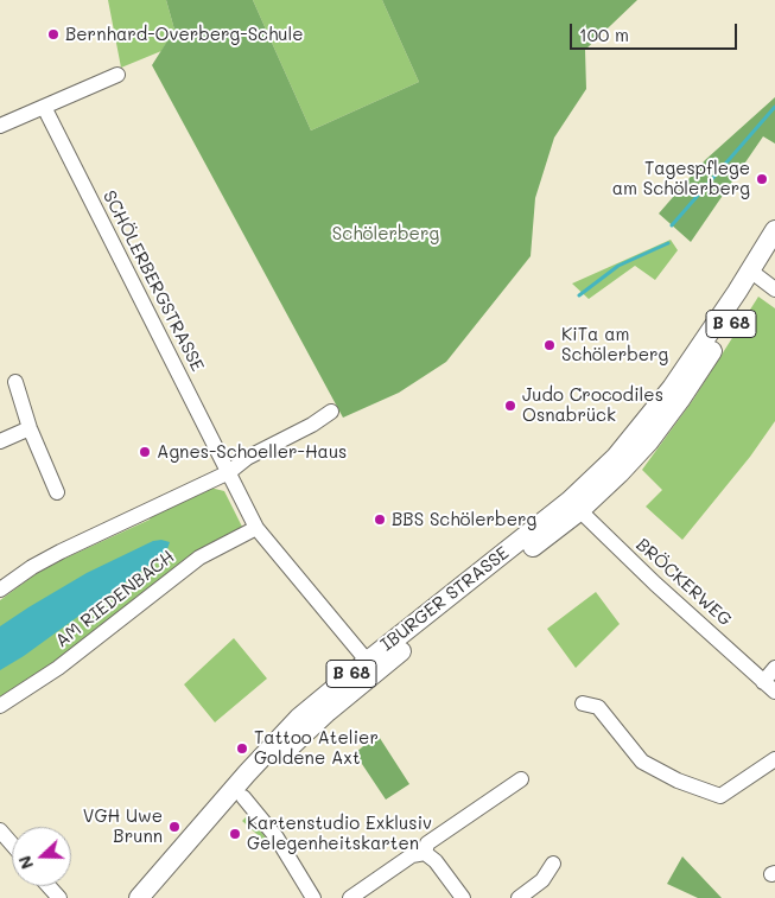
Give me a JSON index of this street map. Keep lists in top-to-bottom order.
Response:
{
  "streets": {
    "main road": ["B 68", "IBURGER STRASSE"],
    "street": ["SCHÖLERBERGSTRASSE", "BRÖCKERWEG", "AM RIEDENBACH"]
  },
  "crossings": [
    ["SCHÖLERBERGSTRASSE", "AM RIEDENBACH"],
    ["SCHÖLERBERGSTRASSE", "IBURGER STRASSE"],
    ["BRÖCKERWEG", "IBURGER STRASSE"]
  ],
  "parks": ["Schölerberg"],
  "places": [
    "Bernhard-Overberg-Schule",
    "Tagespflege am Schölerberg",
    "KiTa am Schölerberg",
    "Judo Crocodiles Osnabrück",
    "Agnes-Schoeller-Haus",
    "BBS Schölerberg",
    "Tattoo Atelier Goldene Axt",
    "VGH Uwe Brunn",
    "Kartenstudio Exklusiv Gelegenheitskarten"
  ],
  "scale_bar": "100 m",
  "north": "left"
}
